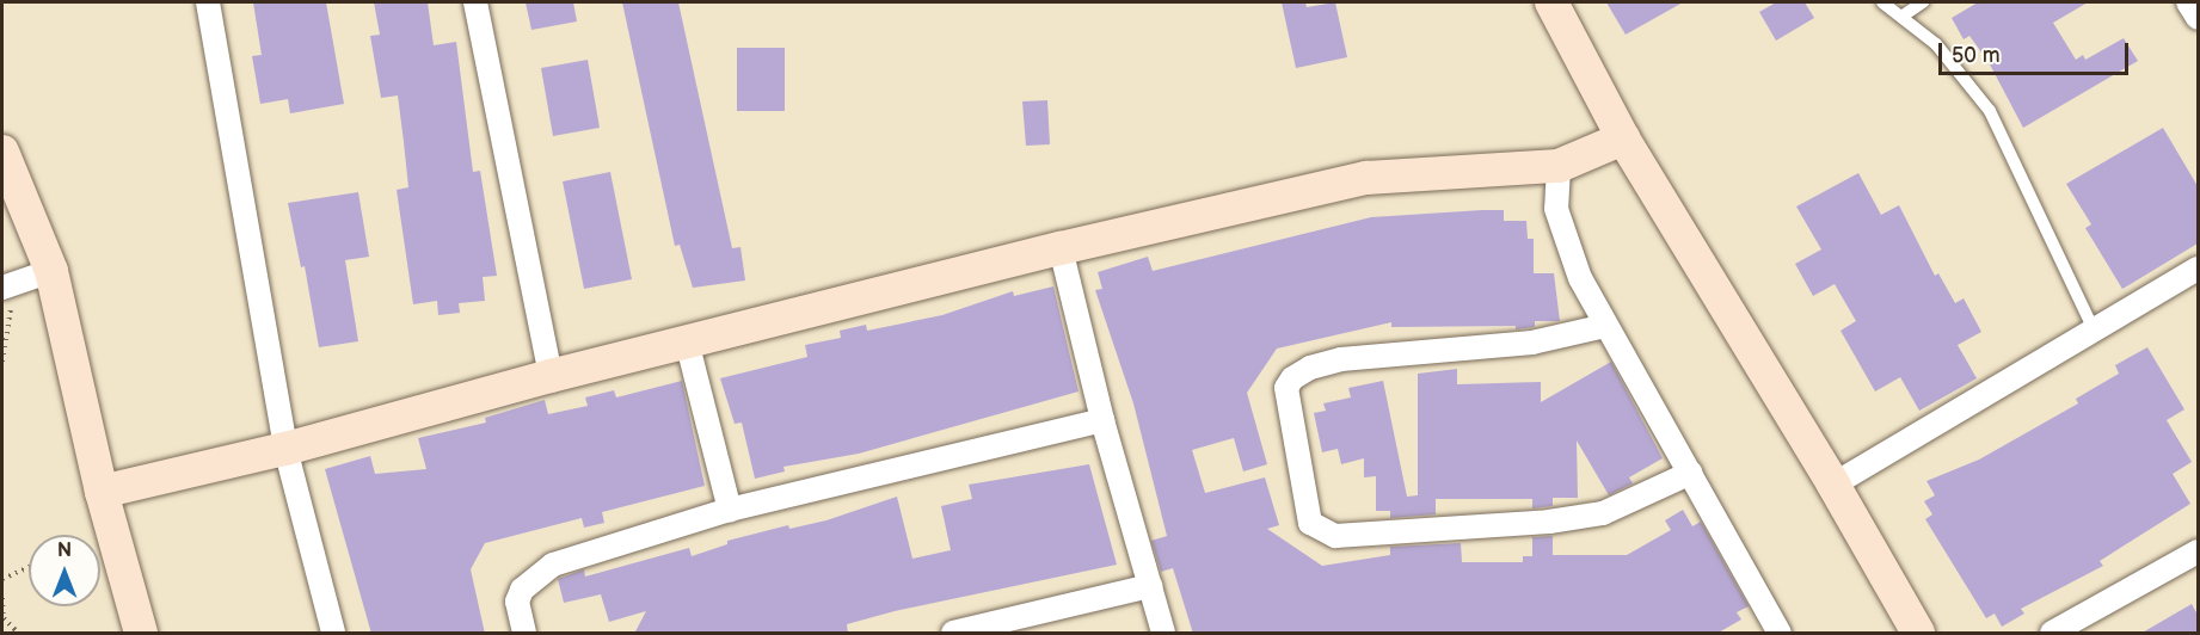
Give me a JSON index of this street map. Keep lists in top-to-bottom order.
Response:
{
  "scale_bar": "50 m",
  "north": "top"
}
